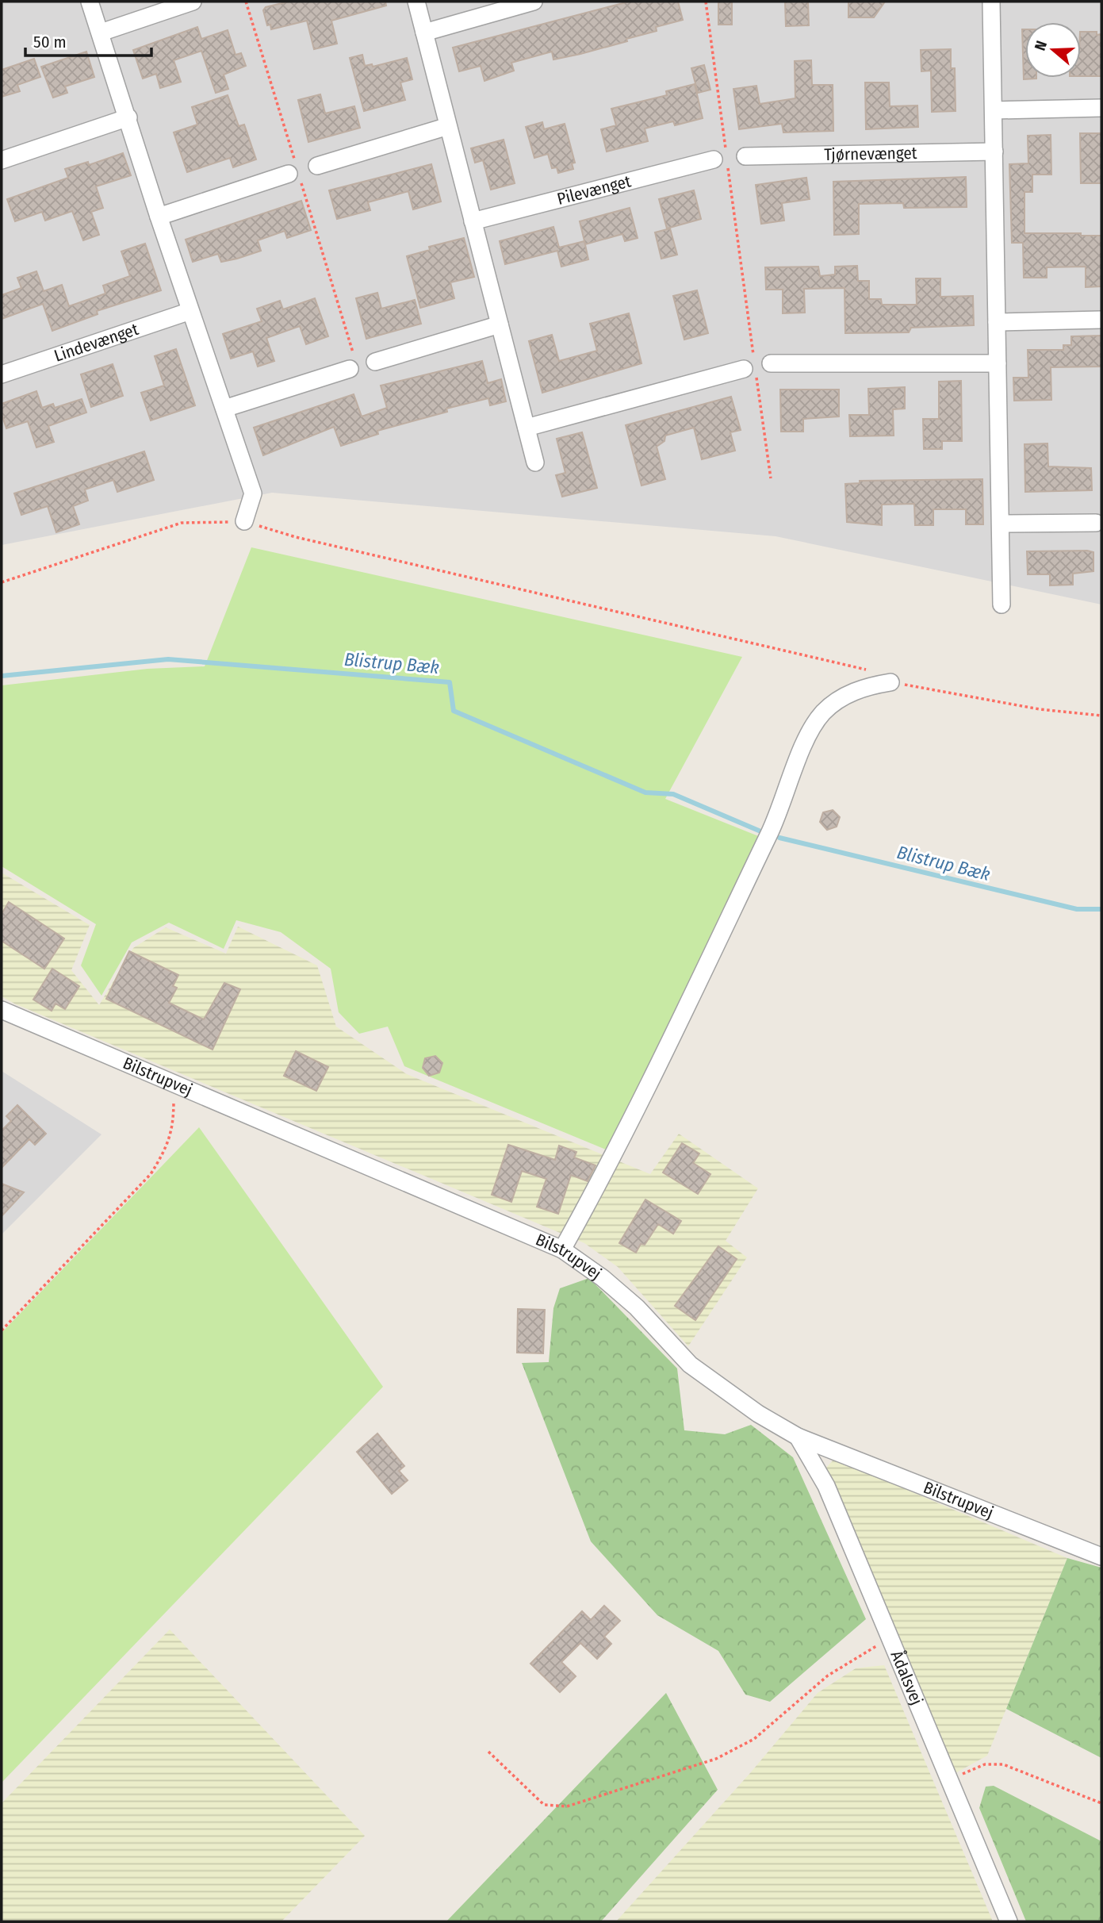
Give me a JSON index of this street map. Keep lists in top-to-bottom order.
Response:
{
  "streets": {
    "street": [
      "Tjørnevænget",
      "Pilevænget",
      "Lindevænget",
      "Bilstrupvej",
      "Ådalsvej"
    ]
  },
  "crossings": [
    ["Bilstrupvej", "Ådalsvej"]
  ],
  "water": ["Blistrup Bæk"],
  "scale_bar": "50 m",
  "north": "left"
}
